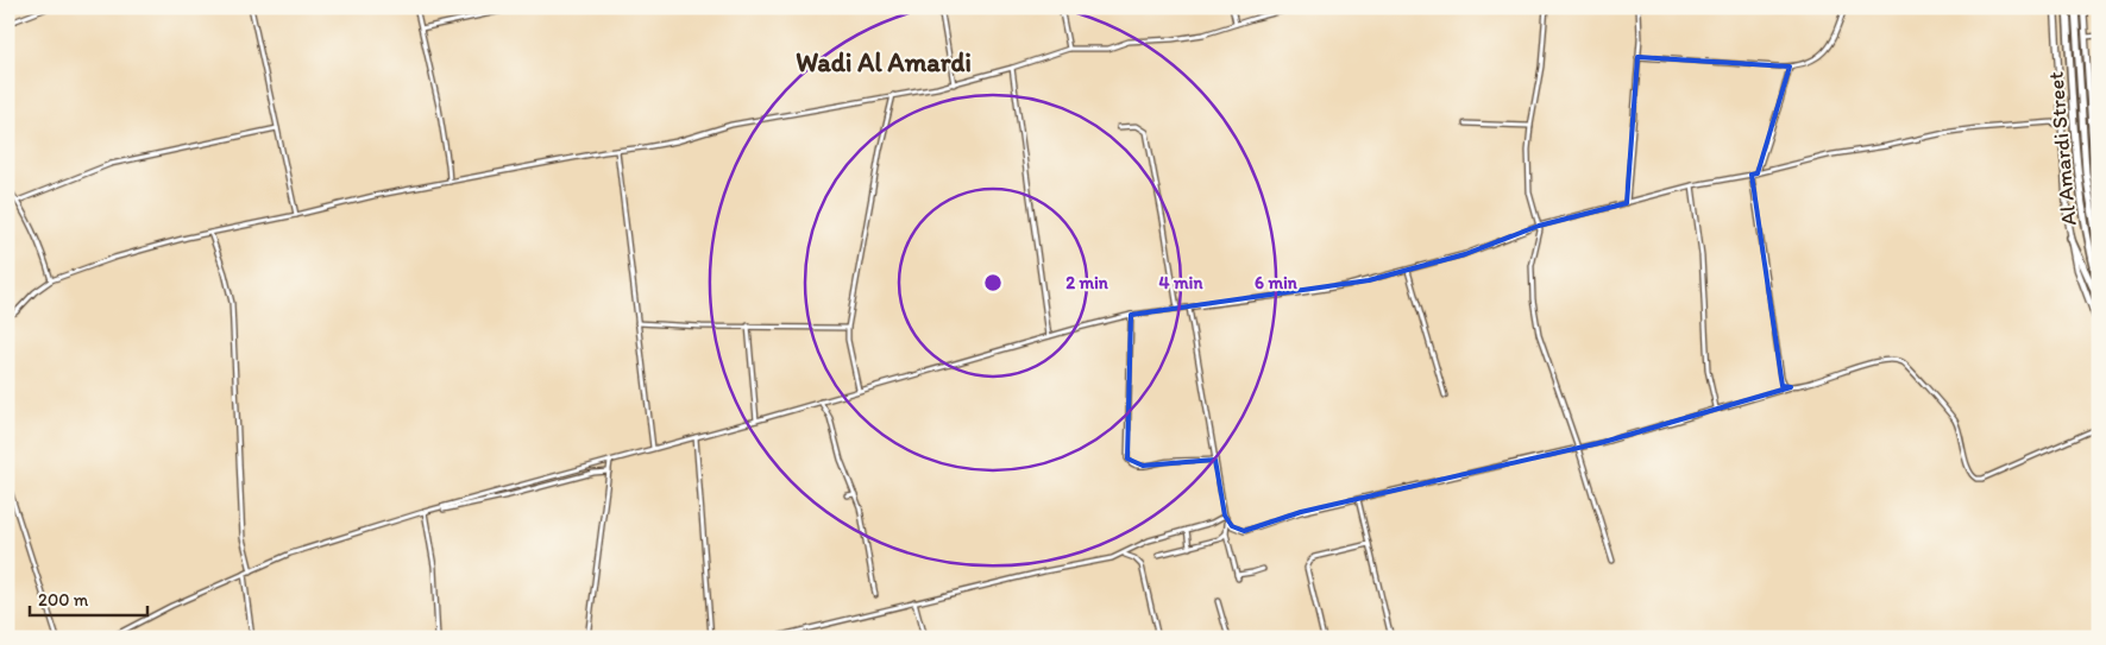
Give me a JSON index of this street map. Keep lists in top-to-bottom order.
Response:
{
  "streets": {
    "main road": ["Al Amardi Street"]
  },
  "districts": ["Wadi Al Amardi"],
  "scale_bar": "200 m",
  "rings": ["2 min", "4 min", "6 min"]
}
